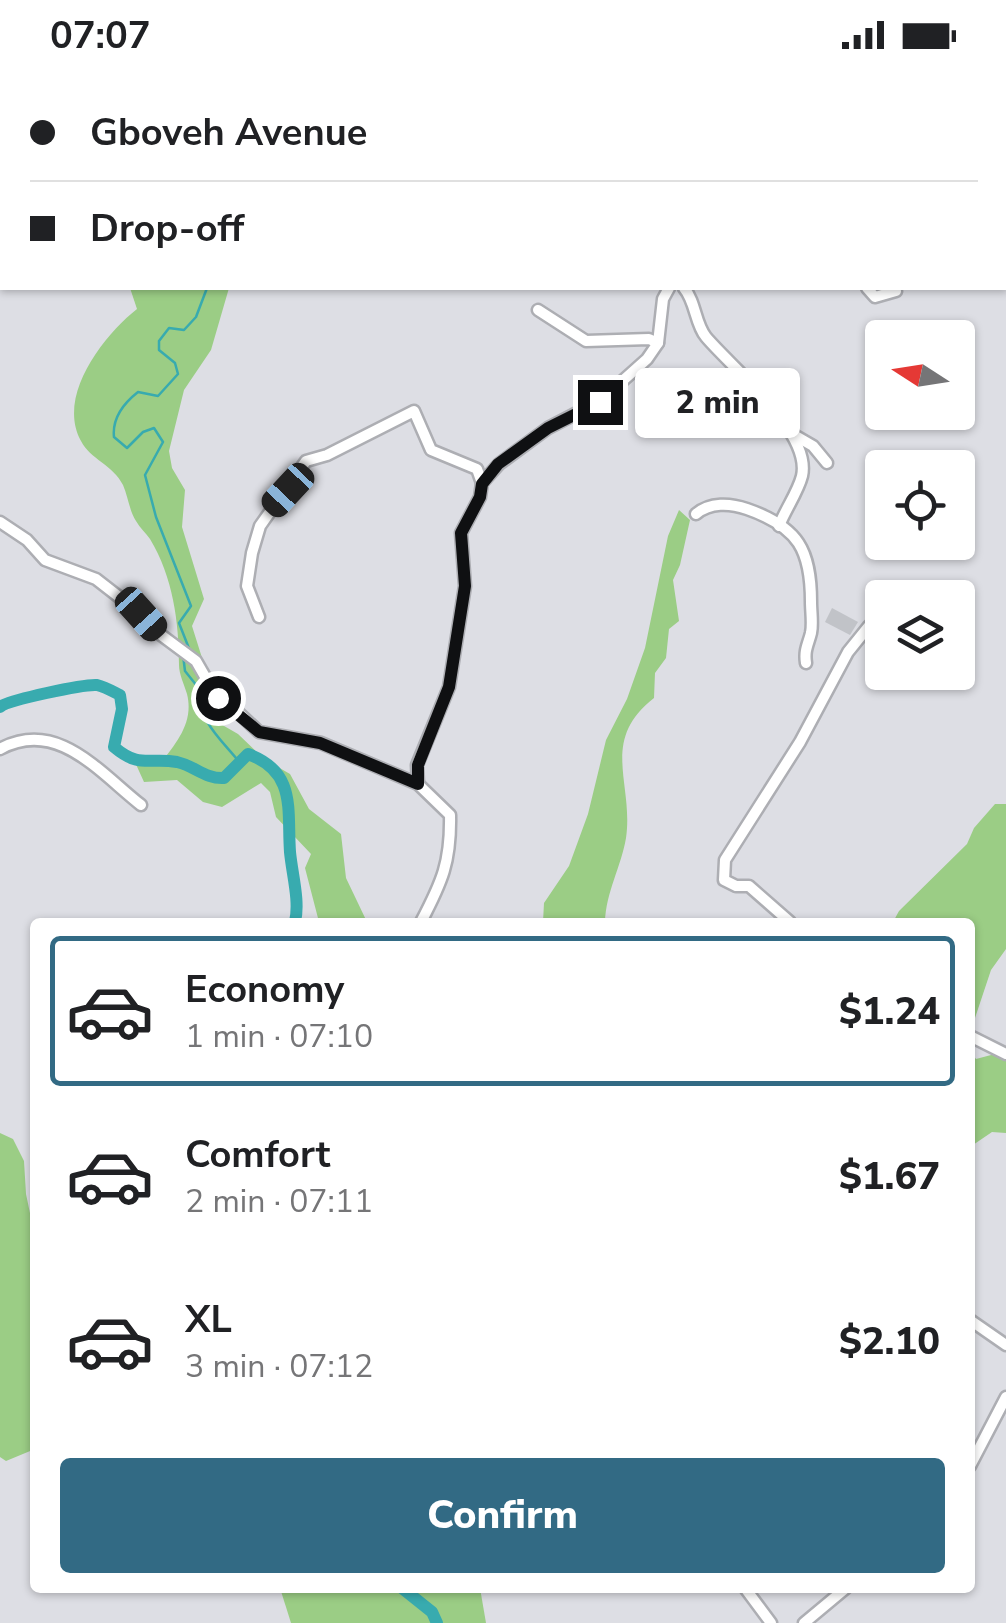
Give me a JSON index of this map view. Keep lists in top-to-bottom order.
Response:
{
  "north": "left",
  "page": {
    "status": "07:07",
    "banner": ["Gboveh Avenue", "Drop-off"],
    "bubble": "2 min",
    "list": [
      {
        "name": "Economy",
        "note": "1 min · 07:10",
        "value": "$1.24"
      },
      {
        "name": "Comfort",
        "note": "2 min · 07:11",
        "value": "$1.67"
      },
      {
        "name": "XL",
        "note": "3 min · 07:12",
        "value": "$2.10"
      }
    ],
    "buttons": "Confirm"
  }
}
